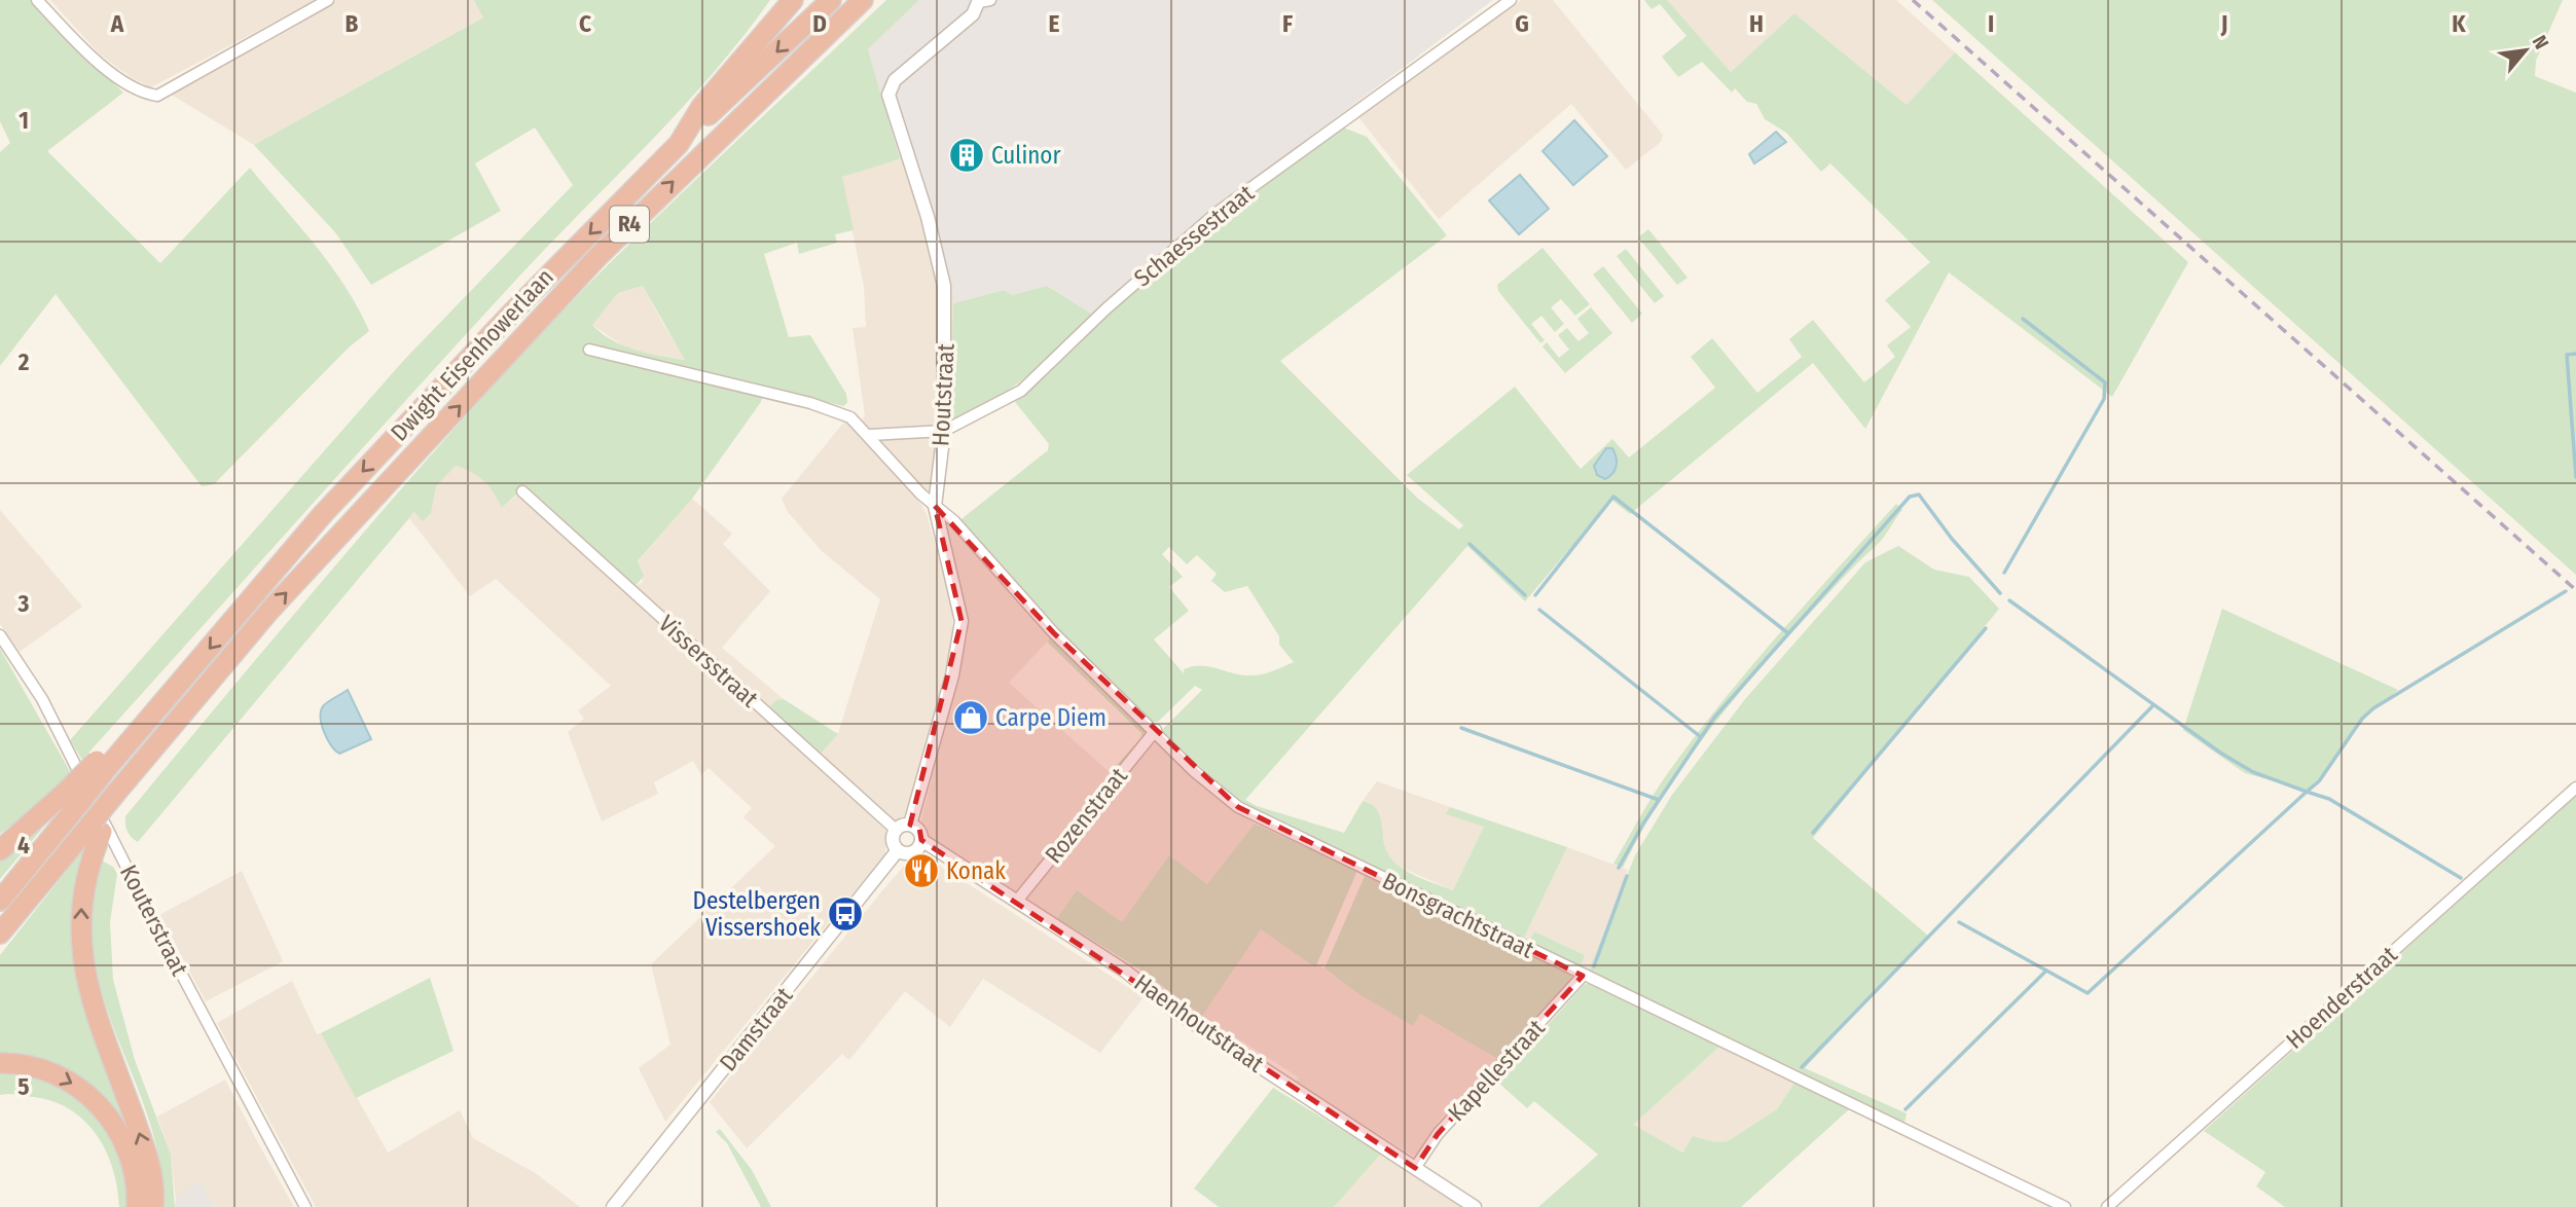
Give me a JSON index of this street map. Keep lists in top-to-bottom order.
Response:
{
  "streets": {
    "highway": ["R4", "Dwight Eisenhowerlaan"],
    "street": [
      "Schaessestraat",
      "Houtstraat",
      "Vissersstraat",
      "Rozenstraat",
      "Bonsgrachtstraat",
      "Kouterstraat",
      "Hoenderstraat",
      "Haenhoutstraat",
      "Damstraat",
      "Kapellestraat"
    ]
  },
  "crossings": [
    ["R4", "Dwight Eisenhowerlaan"],
    ["Schaessestraat", "Houtstraat"],
    ["Houtstraat", "Vissersstraat"],
    ["Houtstraat", "Bonsgrachtstraat"],
    ["Houtstraat", "Haenhoutstraat"],
    ["Houtstraat", "Damstraat"],
    ["Vissersstraat", "Haenhoutstraat"],
    ["Vissersstraat", "Damstraat"],
    ["Rozenstraat", "Bonsgrachtstraat"],
    ["Rozenstraat", "Haenhoutstraat"],
    ["Bonsgrachtstraat", "Kapellestraat"],
    ["Haenhoutstraat", "Damstraat"],
    ["Haenhoutstraat", "Kapellestraat"]
  ],
  "places": {
    "building": ["Culinor"],
    "shop": ["Carpe Diem"],
    "restaurant": ["Konak"],
    "bus stop": ["Destelbergen Vissershoek"]
  },
  "north": "top right",
  "grid": {
    "columns": [
      "A",
      "B",
      "C",
      "D",
      "E",
      "F",
      "G",
      "H",
      "I",
      "J",
      "K"
    ],
    "rows": [
      "1",
      "2",
      "3",
      "4",
      "5"
    ]
  }
}
